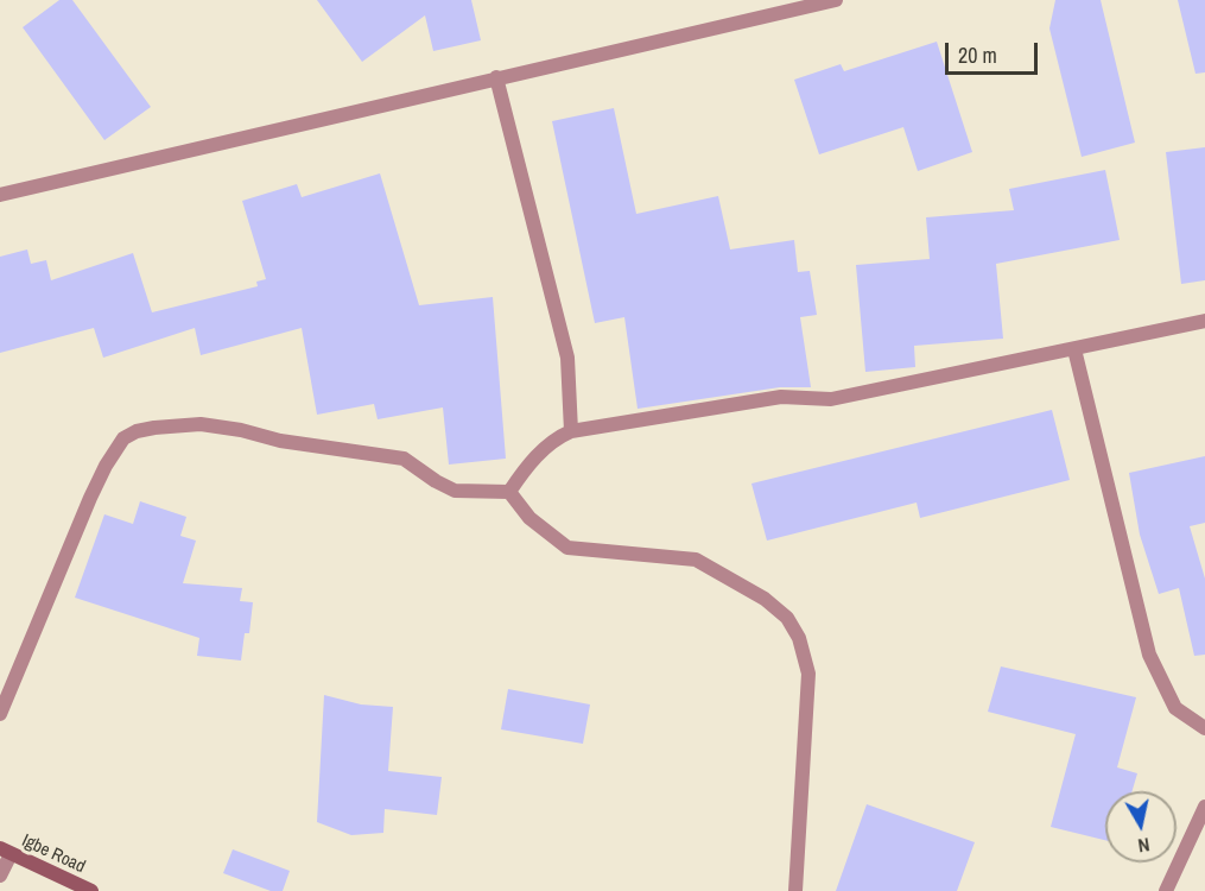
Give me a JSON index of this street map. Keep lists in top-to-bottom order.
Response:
{
  "streets": {
    "street": ["Igbe Road"]
  },
  "scale_bar": "20 m",
  "north": "bottom"
}
